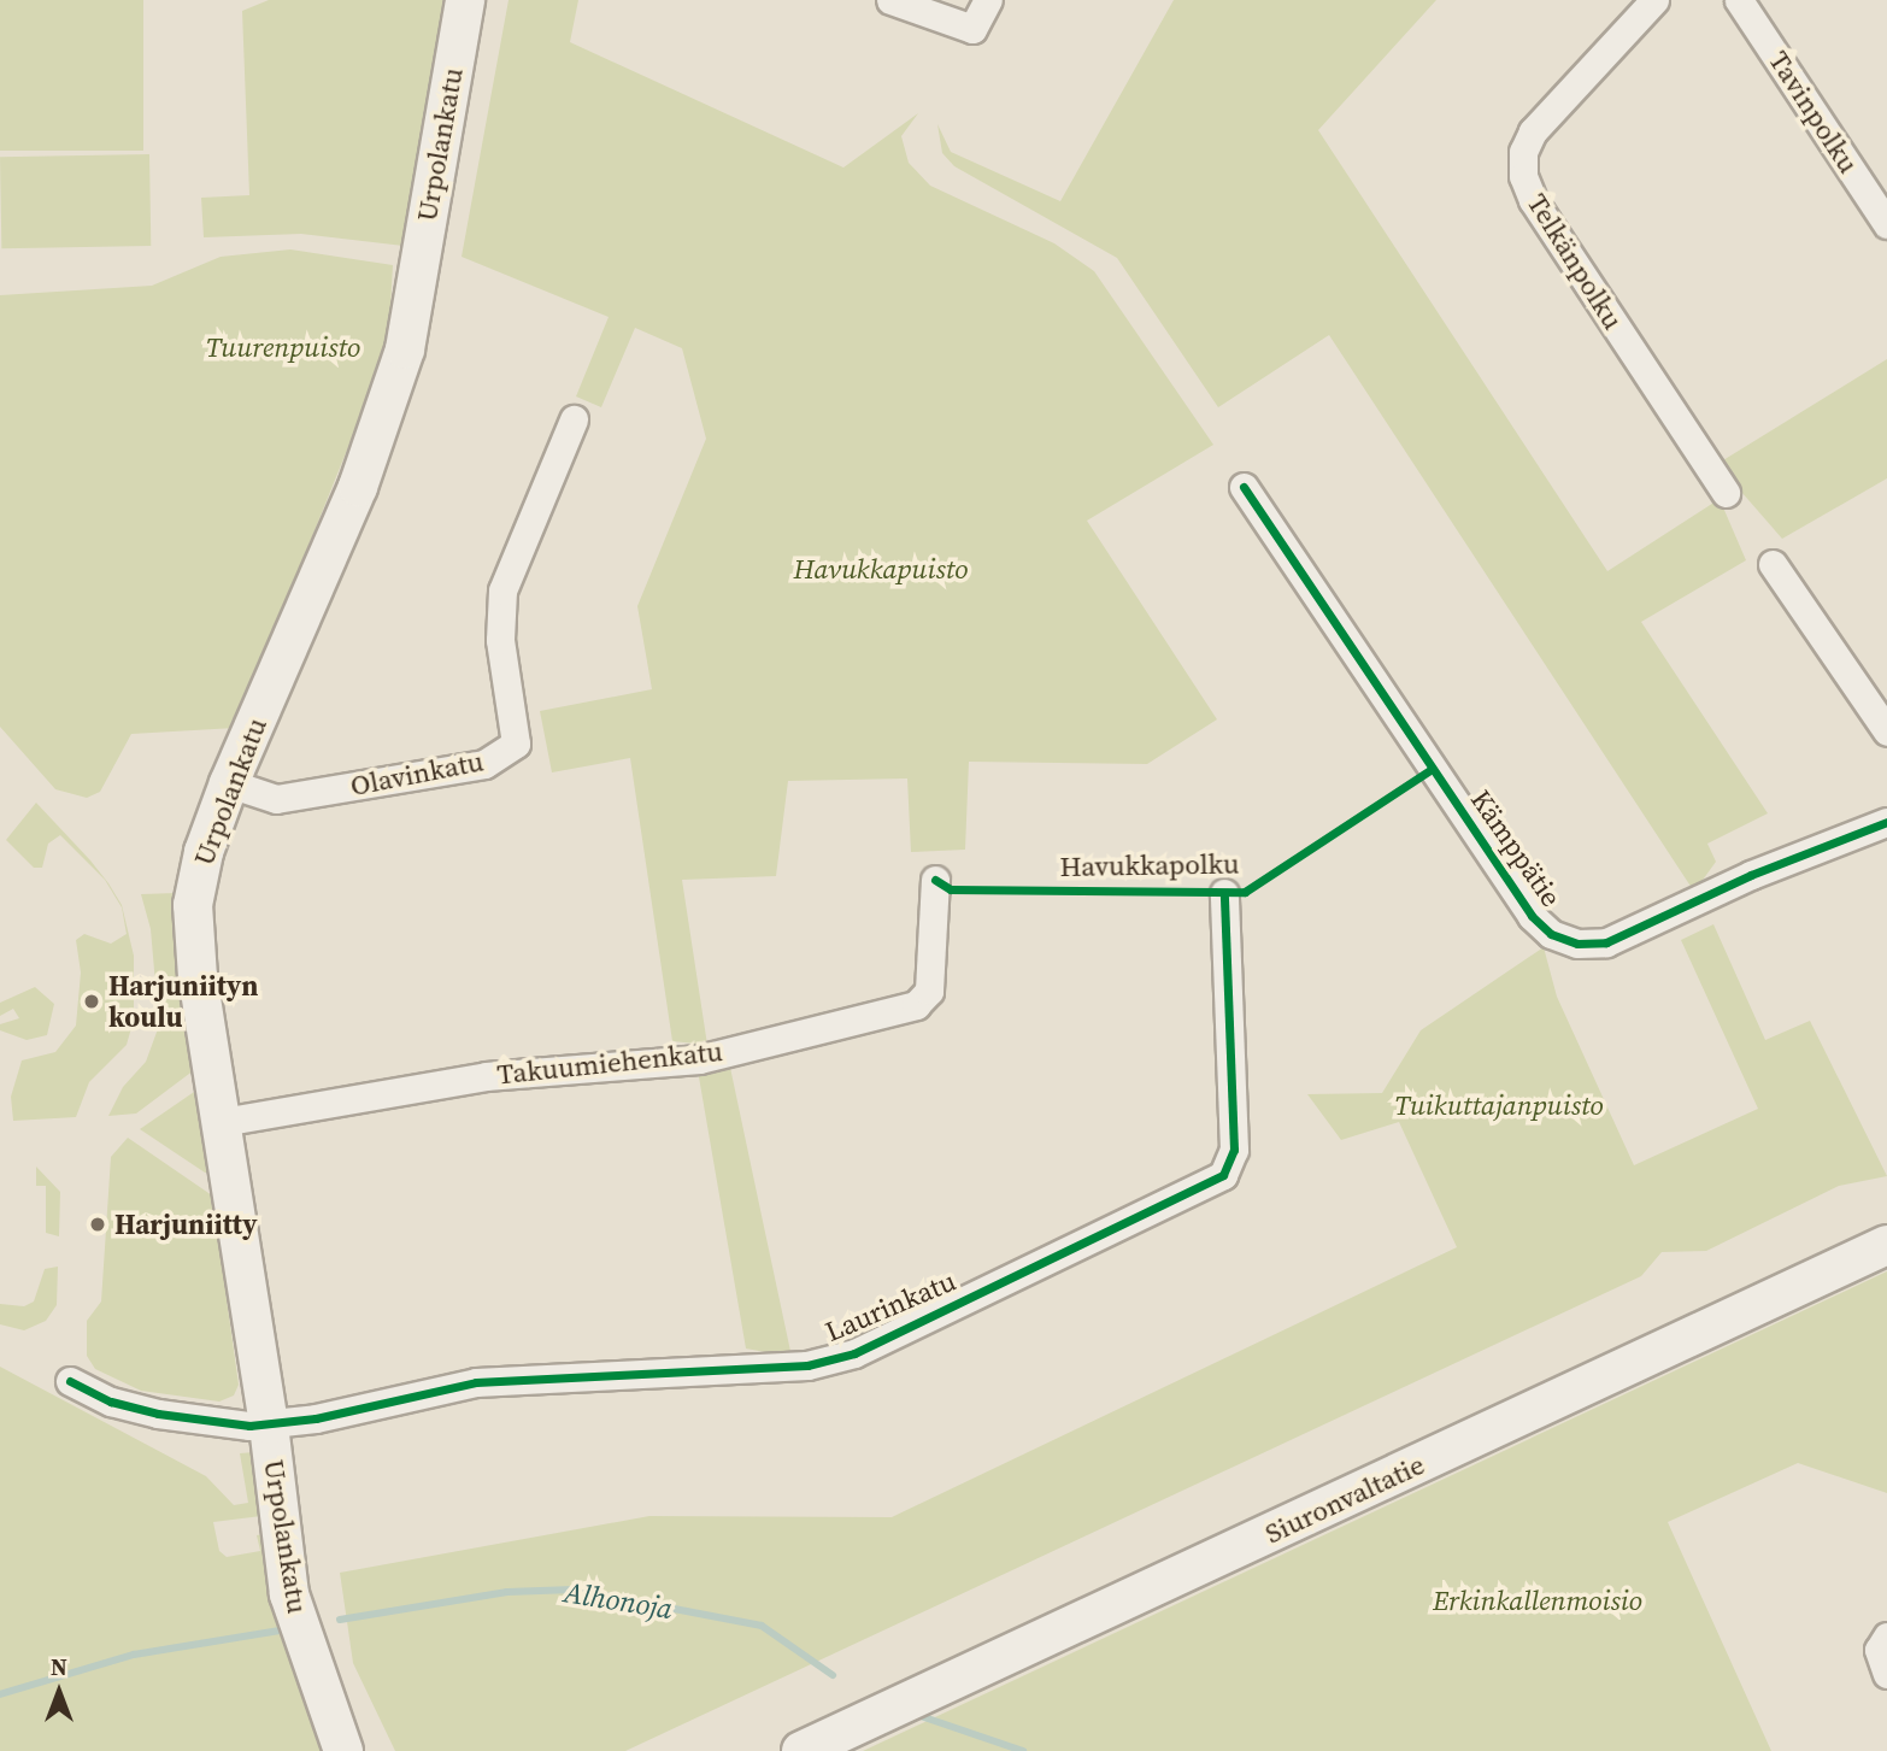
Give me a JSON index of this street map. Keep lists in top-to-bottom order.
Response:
{
  "streets": {
    "main road": ["Urpolankatu", "Siuronvaltatie"],
    "street": [
      "Tavinpolku",
      "Telkänpolku",
      "Olavinkatu",
      "Kämppätie",
      "Takuumiehenkatu",
      "Laurinkatu"
    ],
    "cycle path": ["Havukkapolku"]
  },
  "crossings": [
    ["Urpolankatu", "Olavinkatu"],
    ["Urpolankatu", "Takuumiehenkatu"],
    ["Urpolankatu", "Laurinkatu"]
  ],
  "water": ["Alhonoja"],
  "parks": [
    "Tuurenpuisto",
    "Havukkapuisto",
    "Tuikuttajanpuisto",
    "Erkinkallenmoisio"
  ],
  "places": ["Harjuniityn koulu", "Harjuniitty"],
  "north": "top"
}
